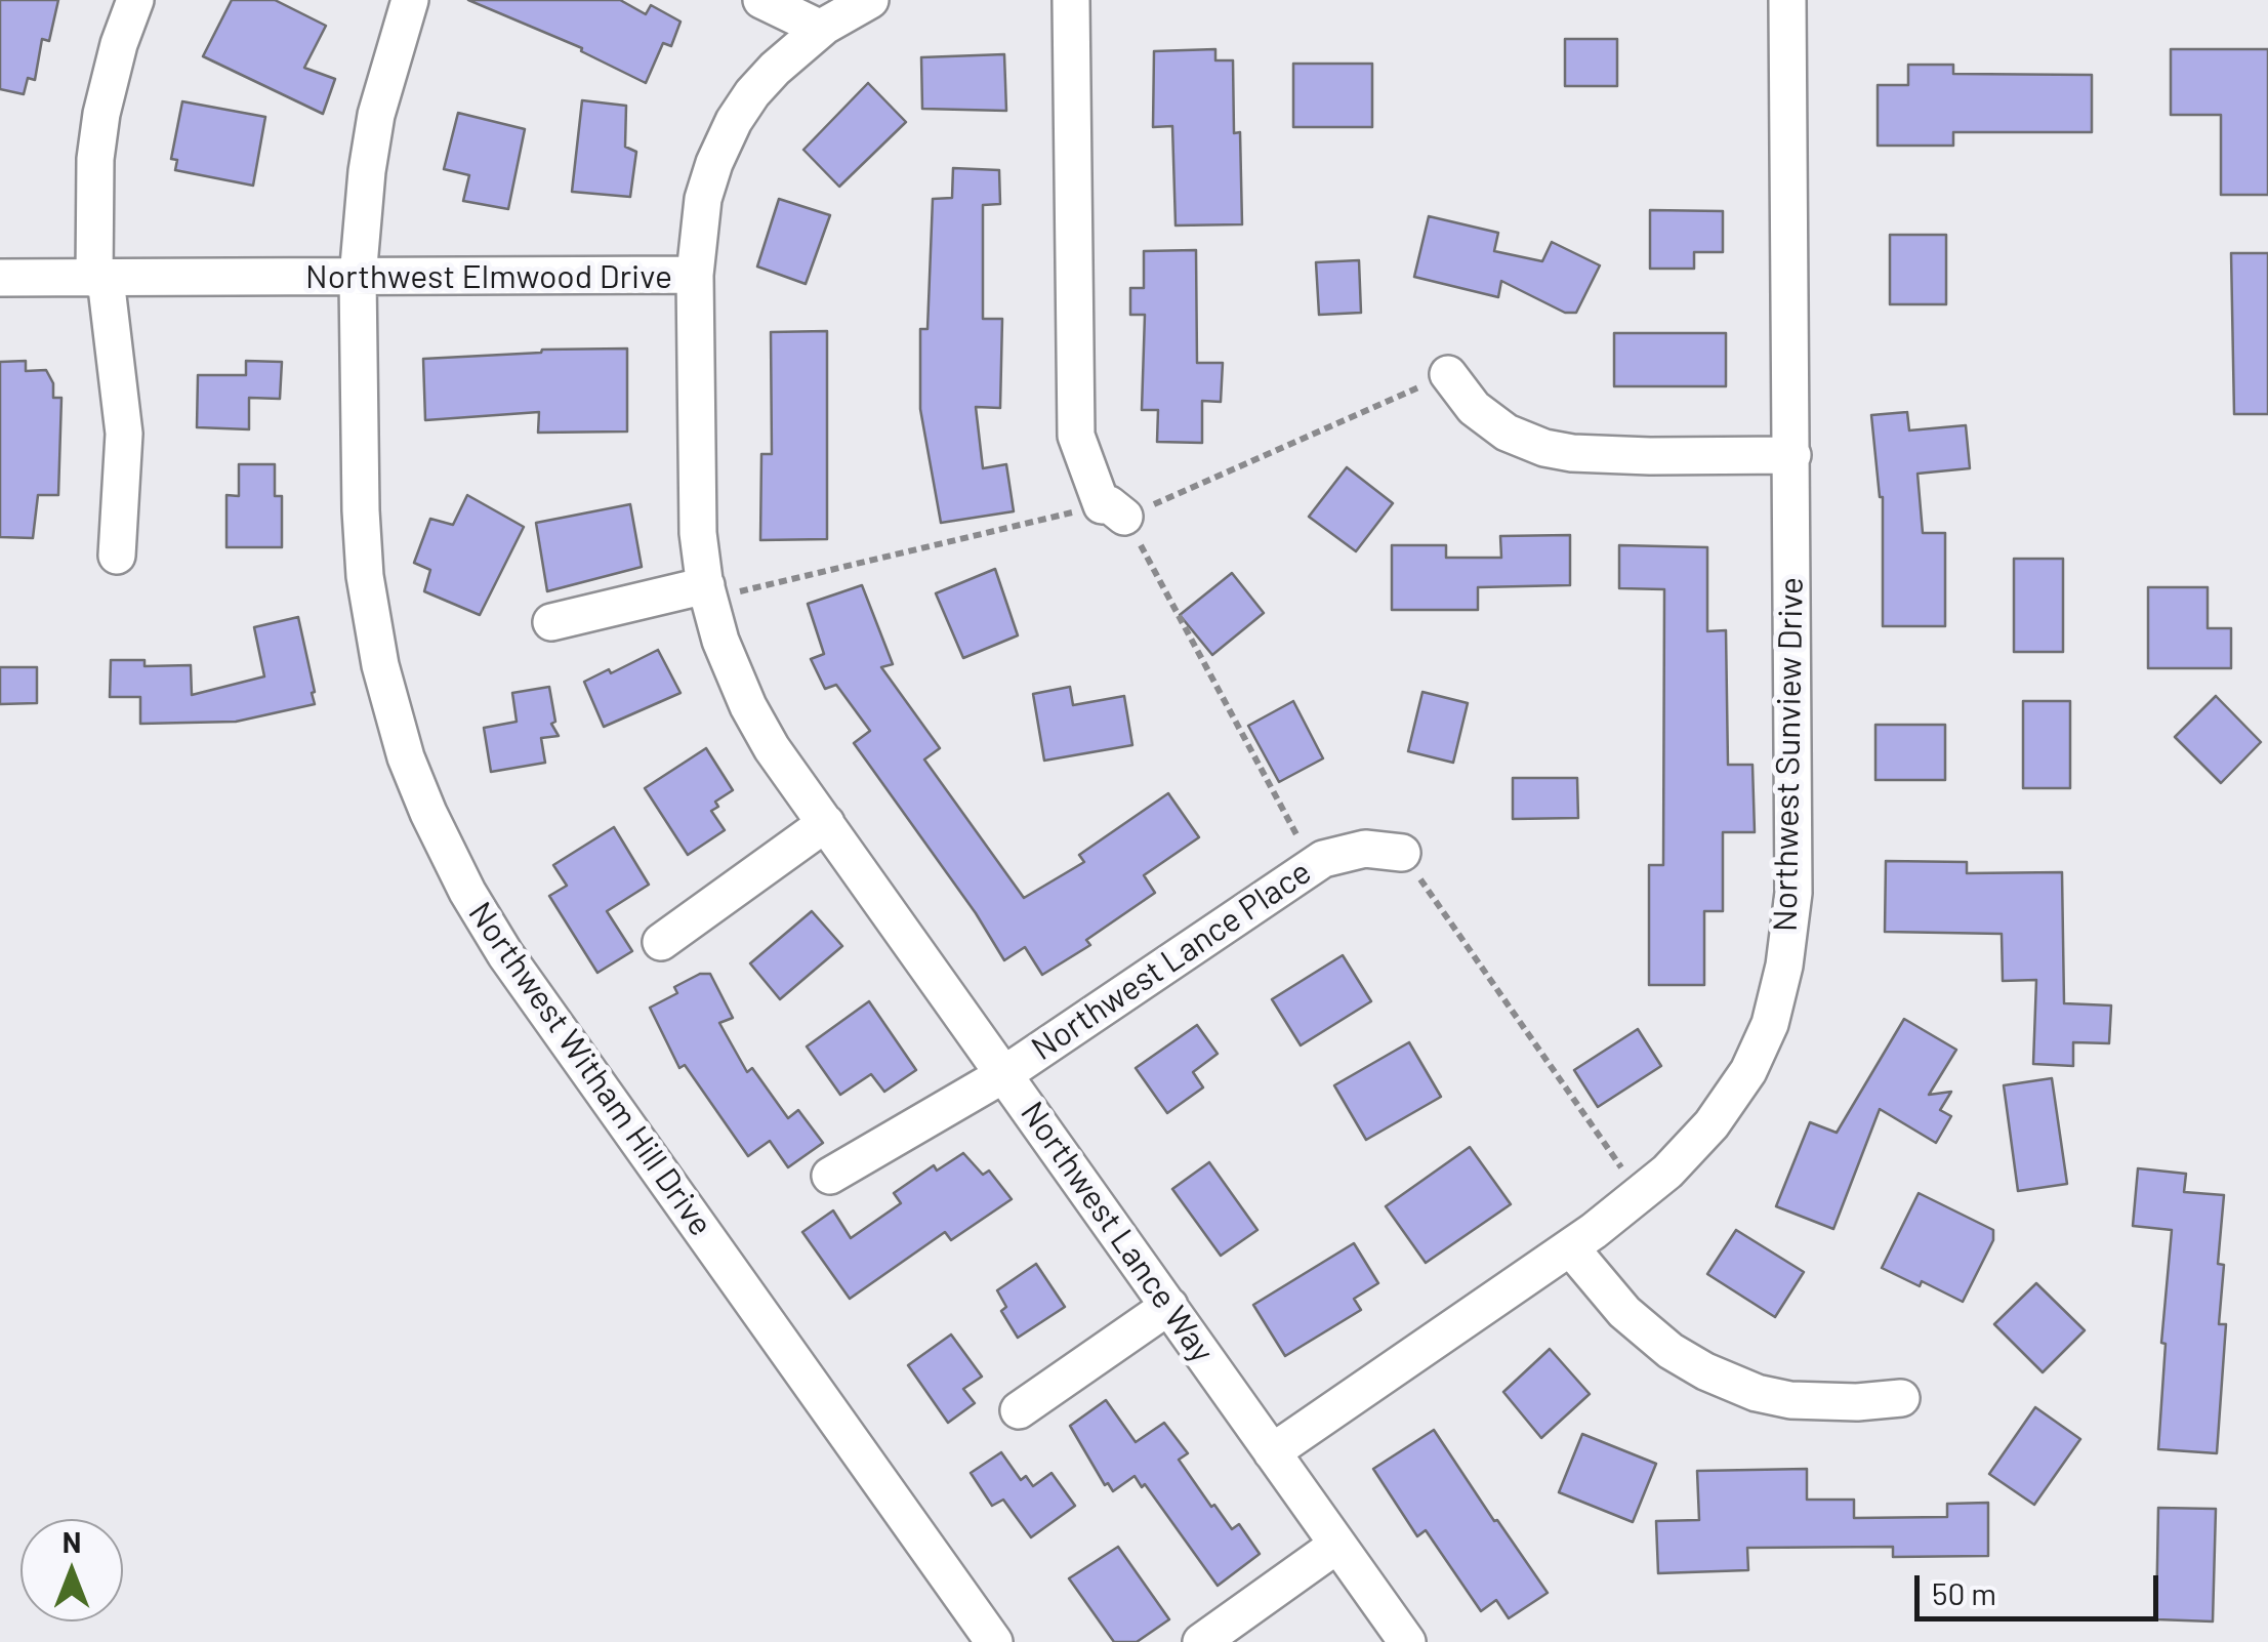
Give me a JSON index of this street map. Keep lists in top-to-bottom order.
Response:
{
  "streets": {
    "street": [
      "Northwest Elmwood Drive",
      "Northwest Sunview Drive",
      "Northwest Lance Place",
      "Northwest Witham Hill Drive",
      "Northwest Lance Way"
    ]
  },
  "crossings": [
    ["Northwest Elmwood Drive", "Northwest Witham Hill Drive"],
    ["Northwest Elmwood Drive", "Northwest Lance Way"],
    ["Northwest Sunview Drive", "Northwest Lance Way"],
    ["Northwest Lance Place", "Northwest Lance Way"]
  ],
  "scale_bar": "50 m",
  "north": "top"
}
